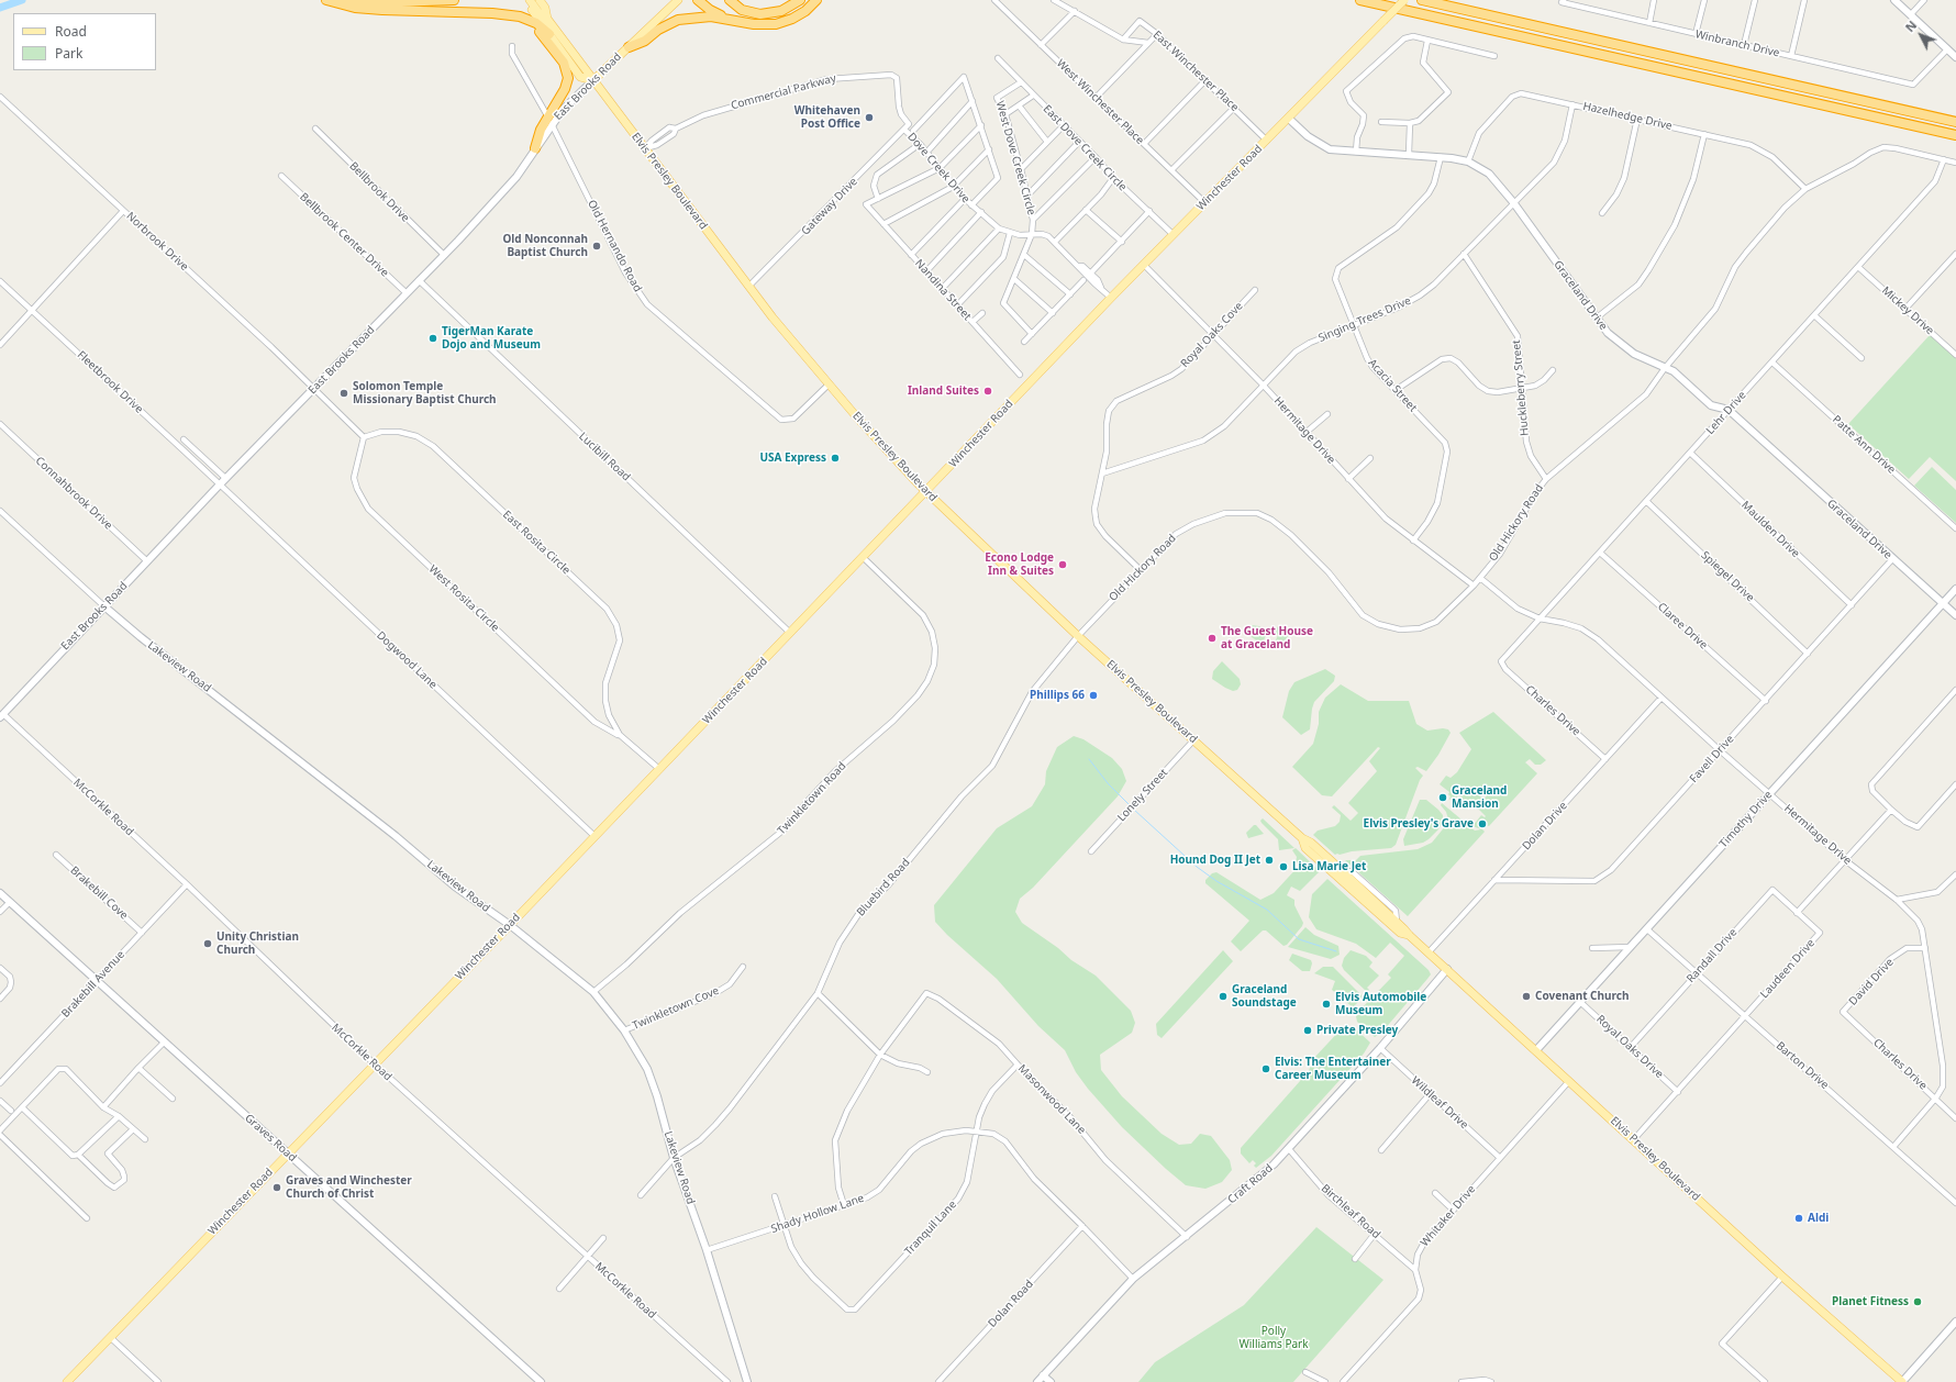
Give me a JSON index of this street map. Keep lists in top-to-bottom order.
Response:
{
  "streets": {
    "main road": ["East Brooks Road", "Winchester Road", "Elvis Presley Boulevard"],
    "street": [
      "Winbranch Drive",
      "East Winchester Place",
      "Commercial Parkway",
      "West Winchester Place",
      "Hazelhedge Drive",
      "East Dove Creek Circle",
      "West Dove Creek Circle",
      "Dove Creek Drive",
      "Bellbrook Drive",
      "Gateway Drive",
      "Bellbrook Center Drive",
      "Norbrook Drive",
      "Old Hernando Road",
      "Nandina Street",
      "Graceland Drive",
      "Mickey Drive",
      "Singing Trees Drive",
      "Royal Oaks Cove",
      "Fleetbrook Drive",
      "Acacia Street",
      "Huckleberry Street",
      "Lehr Drive",
      "Hermitage Drive",
      "Patte Ann Drive",
      "Lucibill Road",
      "Connahbrook Drive",
      "Old Hickory Road",
      "Maulden Drive",
      "East Rosita Circle",
      "Spiegel Drive",
      "West Rosita Circle",
      "Claree Drive",
      "Dogwood Lane",
      "Lakeview Road",
      "Charles Drive",
      "Favell Drive",
      "Lonely Street",
      "Twinkletown Road",
      "McCorkle Road",
      "Timothy Drive",
      "Dolan Drive",
      "Bluebird Road",
      "Brakebill Cove",
      "Randall Drive",
      "Laudeen Drive",
      "David Drive",
      "Brakebill Avenue",
      "Twinkletown Cove",
      "Royal Oaks Drive",
      "Barton Drive",
      "Masonwood Lane",
      "Wildleaf Drive",
      "Graves Road",
      "Craft Road",
      "Birchleaf Road",
      "Shady Hollow Lane",
      "Whitaker Drive",
      "Tranquil Lane",
      "Dolan Road"
    ]
  },
  "crossings": [
    ["East Winchester Place", "Winchester Road"],
    ["East Brooks Road", "Elvis Presley Boulevard"],
    ["East Brooks Road", "Bellbrook Drive"],
    ["East Brooks Road", "Bellbrook Center Drive"],
    ["East Brooks Road", "Norbrook Drive"],
    ["East Brooks Road", "Old Hernando Road"],
    ["East Brooks Road", "Fleetbrook Drive"],
    ["East Brooks Road", "Lucibill Road"],
    ["East Brooks Road", "Connahbrook Drive"],
    ["East Brooks Road", "Dogwood Lane"],
    ["East Brooks Road", "Lakeview Road"],
    ["East Brooks Road", "McCorkle Road"],
    ["Commercial Parkway", "Elvis Presley Boulevard"],
    ["Commercial Parkway", "Gateway Drive"],
    ["West Winchester Place", "Winchester Road"],
    ["Hazelhedge Drive", "Graceland Drive"],
    ["Hazelhedge Drive", "Singing Trees Drive"],
    ["Hazelhedge Drive", "Old Hickory Road"],
    ["East Dove Creek Circle", "West Dove Creek Circle"],
    ["East Dove Creek Circle", "Winchester Road"],
    ["West Dove Creek Circle", "Dove Creek Drive"],
    ["Dove Creek Drive", "Gateway Drive"],
    ["Winchester Road", "Elvis Presley Boulevard"],
    ["Winchester Road", "Graceland Drive"],
    ["Winchester Road", "Hermitage Drive"],
    ["Winchester Road", "Lucibill Road"],
    ["Winchester Road", "East Rosita Circle"],
    ["Winchester Road", "Dogwood Lane"],
    ["Winchester Road", "Lakeview Road"],
    ["Winchester Road", "Twinkletown Road"],
    ["Winchester Road", "McCorkle Road"],
    ["Winchester Road", "Graves Road"],
    ["Elvis Presley Boulevard", "Gateway Drive"],
    ["Elvis Presley Boulevard", "Old Hernando Road"],
    ["Elvis Presley Boulevard", "Old Hickory Road"],
    ["Elvis Presley Boulevard", "Lonely Street"],
    ["Elvis Presley Boulevard", "Timothy Drive"],
    ["Elvis Presley Boulevard", "Dolan Drive"],
    ["Elvis Presley Boulevard", "Bluebird Road"],
    ["Elvis Presley Boulevard", "Laudeen Drive"],
    ["Elvis Presley Boulevard", "Craft Road"],
    ["Elvis Presley Boulevard", "Whitaker Drive"],
    ["Graceland Drive", "Singing Trees Drive"],
    ["Graceland Drive", "Acacia Street"],
    ["Graceland Drive", "Lehr Drive"],
    ["Graceland Drive", "Old Hickory Road"],
    ["Graceland Drive", "Favell Drive"],
    ["Graceland Drive", "Timothy Drive"],
    ["Mickey Drive", "Lehr Drive"],
    ["Singing Trees Drive", "Royal Oaks Cove"],
    ["Singing Trees Drive", "Acacia Street"],
    ["Singing Trees Drive", "Huckleberry Street"],
    ["Singing Trees Drive", "Hermitage Drive"],
    ["Royal Oaks Cove", "Hermitage Drive"],
    ["Fleetbrook Drive", "Dogwood Lane"],
    ["Acacia Street", "Hermitage Drive"],
    ["Huckleberry Street", "Old Hickory Road"],
    ["Lehr Drive", "Hermitage Drive"],
    ["Lehr Drive", "Patte Ann Drive"],
    ["Lehr Drive", "Old Hickory Road"],
    ["Lehr Drive", "Maulden Drive"],
    ["Lehr Drive", "Spiegel Drive"],
    ["Lehr Drive", "Claree Drive"],
    ["Lehr Drive", "Charles Drive"],
    ["Hermitage Drive", "Old Hickory Road"],
    ["Hermitage Drive", "Charles Drive"],
    ["Hermitage Drive", "Favell Drive"],
    ["Hermitage Drive", "Timothy Drive"],
    ["Hermitage Drive", "Dolan Drive"],
    ["Hermitage Drive", "David Drive"],
    ["Hermitage Drive", "Barton Drive"],
    ["Old Hickory Road", "Bluebird Road"],
    ["Maulden Drive", "Favell Drive"],
    ["East Rosita Circle", "West Rosita Circle"],
    ["Spiegel Drive", "Favell Drive"],
    ["Claree Drive", "Favell Drive"],
    ["Lakeview Road", "Twinkletown Road"],
    ["Lakeview Road", "Bluebird Road"],
    ["Lakeview Road", "Twinkletown Cove"],
    ["Lakeview Road", "Shady Hollow Lane"],
    ["Charles Drive", "Dolan Drive"],
    ["Charles Drive", "David Drive"],
    ["Favell Drive", "Dolan Drive"],
    ["McCorkle Road", "Brakebill Avenue"],
    ["Timothy Drive", "Royal Oaks Drive"],
    ["Timothy Drive", "Barton Drive"],
    ["Brakebill Cove", "Brakebill Avenue"],
    ["Randall Drive", "Laudeen Drive"],
    ["Randall Drive", "Royal Oaks Drive"],
    ["Randall Drive", "Barton Drive"],
    ["Laudeen Drive", "Royal Oaks Drive"],
    ["Laudeen Drive", "Barton Drive"],
    ["Brakebill Avenue", "Graves Road"],
    ["Masonwood Lane", "Craft Road"],
    ["Masonwood Lane", "Tranquil Lane"],
    ["Wildleaf Drive", "Craft Road"],
    ["Wildleaf Drive", "Whitaker Drive"],
    ["Craft Road", "Birchleaf Road"],
    ["Craft Road", "Shady Hollow Lane"],
    ["Birchleaf Road", "Whitaker Drive"],
    ["Shady Hollow Lane", "Tranquil Lane"],
    ["Shady Hollow Lane", "Dolan Road"]
  ],
  "parks": ["Polly Williams Park"],
  "places": [
    "Whitehaven Post Office",
    "Old Nonconnah Baptist Church",
    "TigerMan Karate Dojo and Museum",
    "Inland Suites",
    "Solomon Temple Missionary Baptist Church",
    "USA Express",
    "Econo Lodge Inn & Suites",
    "The Guest House at Graceland",
    "Phillips 66",
    "Graceland Mansion",
    "Elvis Presley's Grave",
    "Hound Dog II Jet",
    "Lisa Marie Jet",
    "Unity Christian Church",
    "Graceland Soundstage",
    "Covenant Church",
    "Elvis Automobile Museum",
    "Private Presley",
    "Elvis: The Entertainer Career Museum",
    "Graves and Winchester Church of Christ",
    "Aldi",
    "Planet Fitness"
  ],
  "legend": ["Road", "Park"],
  "north": "top left"
}
